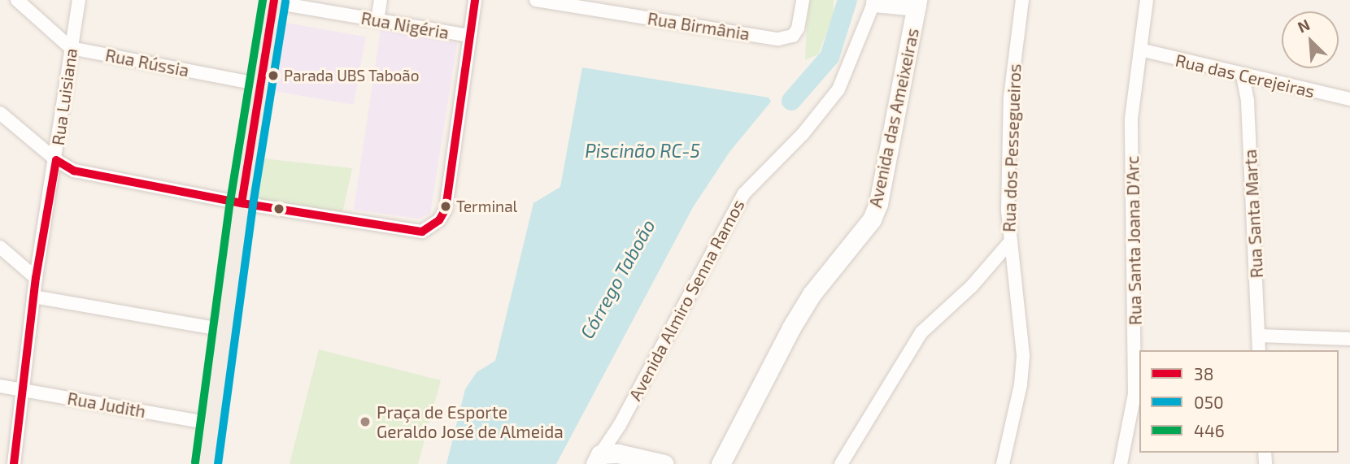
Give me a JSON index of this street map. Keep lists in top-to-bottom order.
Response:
{
  "streets": {
    "street": [
      "Rua Nigéria",
      "Rua Birmânia",
      "Rua Rússia",
      "Rua das Cerejeiras",
      "Rua Luisiana",
      "Avenida das Ameixeiras",
      "Rua dos Pessegueiros",
      "Rua Santa Marta",
      "Rua Santa Joana D'Arc",
      "Avenida Almiro Senna Ramos",
      "Rua Judith"
    ]
  },
  "crossings": [
    ["Rua Rússia", "Rua Luisiana"],
    ["Rua das Cerejeiras", "Rua Santa Marta"],
    ["Rua das Cerejeiras", "Rua Santa Joana D'Arc"],
    ["Rua Luisiana", "Rua Judith"]
  ],
  "water": ["Piscinão RC-5", "Córrego Taboão"],
  "places": ["Parada UBS Taboão", "Terminal", "Praça de Esporte Geraldo José de Almeida"],
  "lines": ["transit line 38", "transit line 446", "transit line 050"],
  "legend": ["38", "050", "446"],
  "north": "top left"
}
